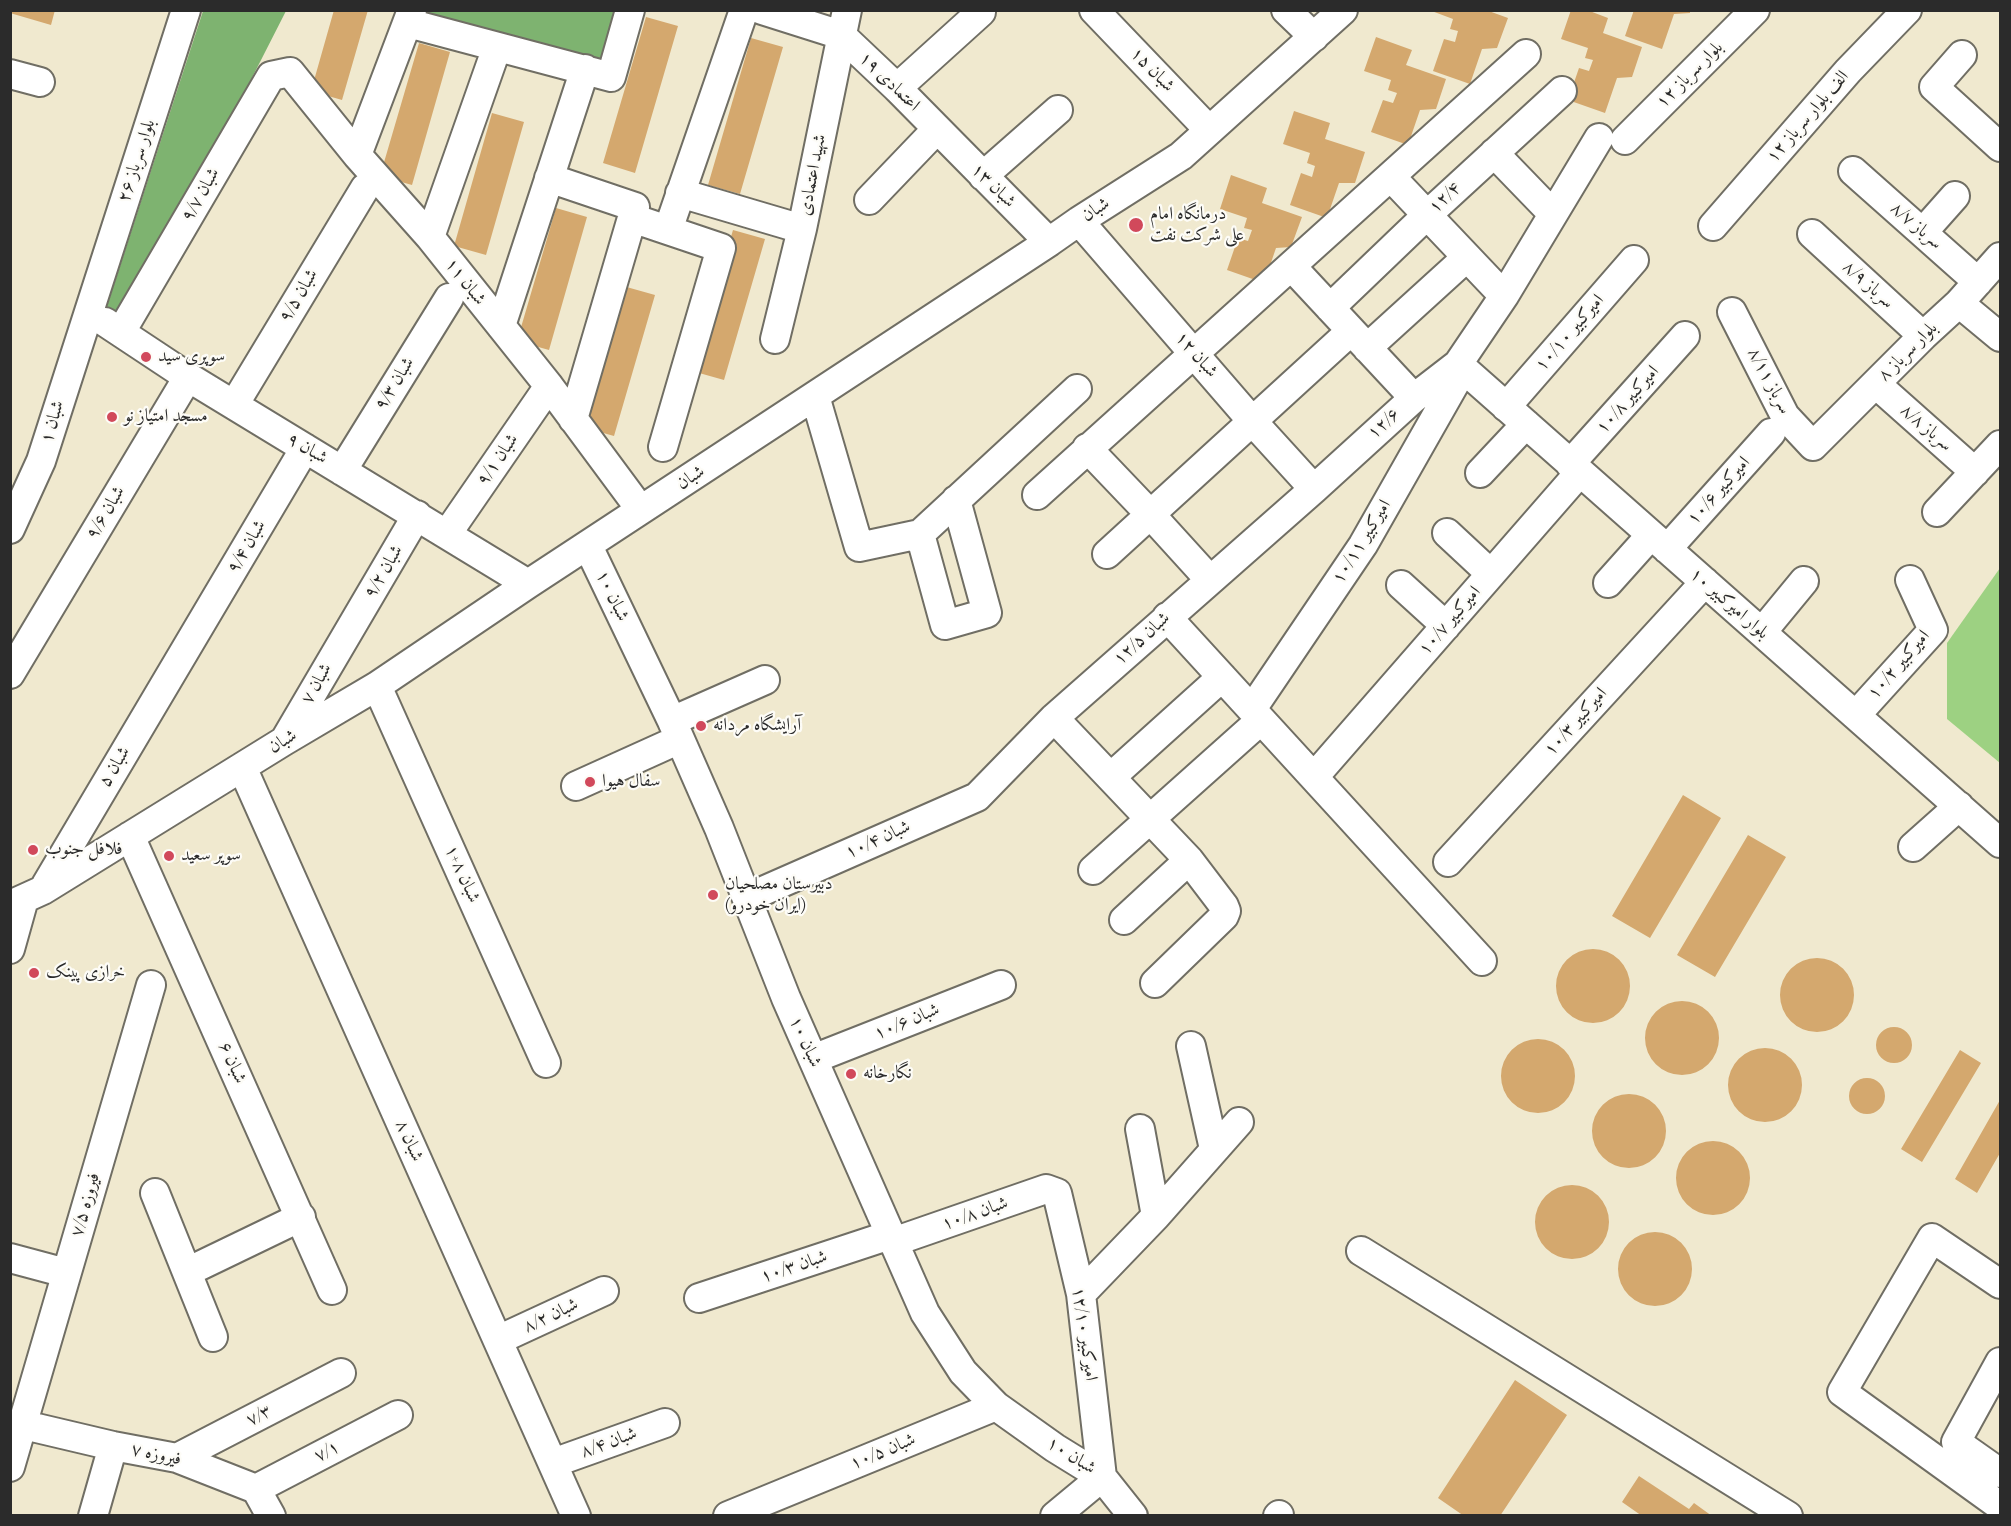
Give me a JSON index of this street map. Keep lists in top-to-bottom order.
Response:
{
  "streets": {
    "street": [
      "۱۵ شبان",
      "۱۲ بلوار سرباز",
      "۱۹ اعتمادی",
      "۱۲ الف بلوار سرباز",
      "۲۶ بلوار سرباز",
      "شهید اعتمادی",
      "۱۳ شبان",
      "۹/۷ شبان",
      "۱۲/۴",
      "شبان",
      "۸/۷ سرباز",
      "۱۱ شبان",
      "۸/۹ سرباز",
      "۹/۵ شبان",
      "۱۰/۱۰ امیرکبیر",
      "۸ بلوار سرباز",
      "۱۲ شبان",
      "۸/۱۱ سرباز",
      "۹/۳ شبان",
      "۱۰/۸ امیرکبیر",
      "۱ شبان",
      "۱۲/۶",
      "۸/۸ سرباز",
      "۹ شبان",
      "۹/۱ شبان",
      "۱۰/۶ امیرکبیر",
      "۹/۶ شبان",
      "۱۰/۱۱ امیرکبیر",
      "۹/۴ شبان",
      "۹/۲ شبان",
      "۱۰ شبان",
      "۱۰ بلوار امیرکبیر",
      "۱۰/۷ امیرکبیر",
      "۱۲/۵ شبان",
      "۱۰/۲ امیرکبیر",
      "۷ شبان",
      "۱۰/۳ امیرکبیر",
      "۵ شبان",
      "۱۰/۴ شبان",
      "۱+۸ شبان",
      "۱۰/۶ شبان",
      "۶ شبان",
      "۸ شبان",
      "۷/۵ فیروزه",
      "۱۰/۸ شبان",
      "۱۰/۳ شبان",
      "۸/۲ شبان",
      "۱۲/۱۰ امیرکبیر",
      "۷/۳",
      "۸/۴ شبان",
      "۷/۱",
      "۱۰/۵ شبان",
      "۷ فیروزه"
    ]
  },
  "crossings": [
    ["۱۵ شبان", "شبان"],
    ["۱۲ بلوار سرباز", "۱۲/۶"],
    ["۱۲ بلوار سرباز", "۱۰/۱۱ امیرکبیر"],
    ["۱۲ بلوار سرباز", "۱۰ بلوار امیرکبیر"],
    ["۱۹ اعتمادی", "شهید اعتمادی"],
    ["۱۹ اعتمادی", "۱۳ شبان"],
    ["۲۶ بلوار سرباز", "۱ شبان"],
    ["۲۶ بلوار سرباز", "۹ شبان"],
    ["۱۳ شبان", "شبان"],
    ["۹/۷ شبان", "۱۱ شبان"],
    ["۹/۷ شبان", "۹ شبان"],
    ["شبان", "۱۲ شبان"],
    ["شبان", "۹ شبان"],
    ["شبان", "۱۰ شبان"],
    ["شبان", "۷ شبان"],
    ["شبان", "۵ شبان"],
    ["شبان", "۱+۸ شبان"],
    ["شبان", "۶ شبان"],
    ["شبان", "۸ شبان"],
    ["۸/۷ سرباز", "۸ بلوار سرباز"],
    ["۱۱ شبان", "۹/۱ شبان"],
    ["۸/۹ سرباز", "۸ بلوار سرباز"],
    ["۹/۵ شبان", "۹ شبان"],
    ["۱۰/۱۰ امیرکبیر", "۱۰ بلوار امیرکبیر"],
    ["۸ بلوار سرباز", "۸/۱۱ سرباز"],
    ["۸ بلوار سرباز", "۸/۸ سرباز"],
    ["۱۲ شبان", "۱۲/۶"],
    ["۱۲ شبان", "۱۲/۵ شبان"],
    ["۹/۳ شبان", "۹ شبان"],
    ["۱۰/۸ امیرکبیر", "۱۰ بلوار امیرکبیر"],
    ["۱۰/۸ امیرکبیر", "۱۰/۷ امیرکبیر"],
    ["۱ شبان", "۹ شبان"],
    ["۱۲/۶", "۱۰/۱۱ امیرکبیر"],
    ["۱۲/۶", "۱۰ بلوار امیرکبیر"],
    ["۱۲/۶", "۱۲/۵ شبان"],
    ["۹ شبان", "۹/۱ شبان"],
    ["۹ شبان", "۹/۶ شبان"],
    ["۹ شبان", "۹/۴ شبان"],
    ["۹ شبان", "۹/۲ شبان"],
    ["۱۰/۶ امیرکبیر", "۱۰ بلوار امیرکبیر"],
    ["۱۰/۱۱ امیرکبیر", "۱۰ بلوار امیرکبیر"],
    ["۹/۴ شبان", "۵ شبان"],
    ["۹/۲ شبان", "۷ شبان"],
    ["۱۰ شبان", "۱۰/۴ شبان"],
    ["۱۰ شبان", "۱۰/۶ شبان"],
    ["۱۰ شبان", "۱۰/۸ شبان"],
    ["۱۰ شبان", "۱۰/۳ شبان"],
    ["۱۰ شبان", "۱۲/۱۰ امیرکبیر"],
    ["۱۰ شبان", "۱۰/۵ شبان"],
    ["۱۰ بلوار امیرکبیر", "۱۰/۷ امیرکبیر"],
    ["۱۰ بلوار امیرکبیر", "۱۰/۲ امیرکبیر"],
    ["۱۰ بلوار امیرکبیر", "۱۰/۳ امیرکبیر"],
    ["۱۲/۵ شبان", "۱۰/۴ شبان"],
    ["۸ شبان", "۸/۲ شبان"],
    ["۸ شبان", "۸/۴ شبان"],
    ["۷/۵ فیروزه", "۷ فیروزه"],
    ["۱۰/۸ شبان", "۱۰/۳ شبان"],
    ["۱۰/۸ شبان", "۱۲/۱۰ امیرکبیر"],
    ["۷/۳", "۷ فیروزه"],
    ["۷/۱", "۷ فیروزه"]
  ],
  "places": [
    "درمانگاه امام علی شرکت نفت",
    "سوپری سید",
    "مسجد امتیاز نو",
    "آرایشگاه مردانه",
    "سفال هیوا",
    "فلافل جنوب",
    "سوپر سعید",
    "دبیرستان مصلحیان (ایران خودرو)",
    "خرازی پینک",
    "نگارخانه"
  ]
}
